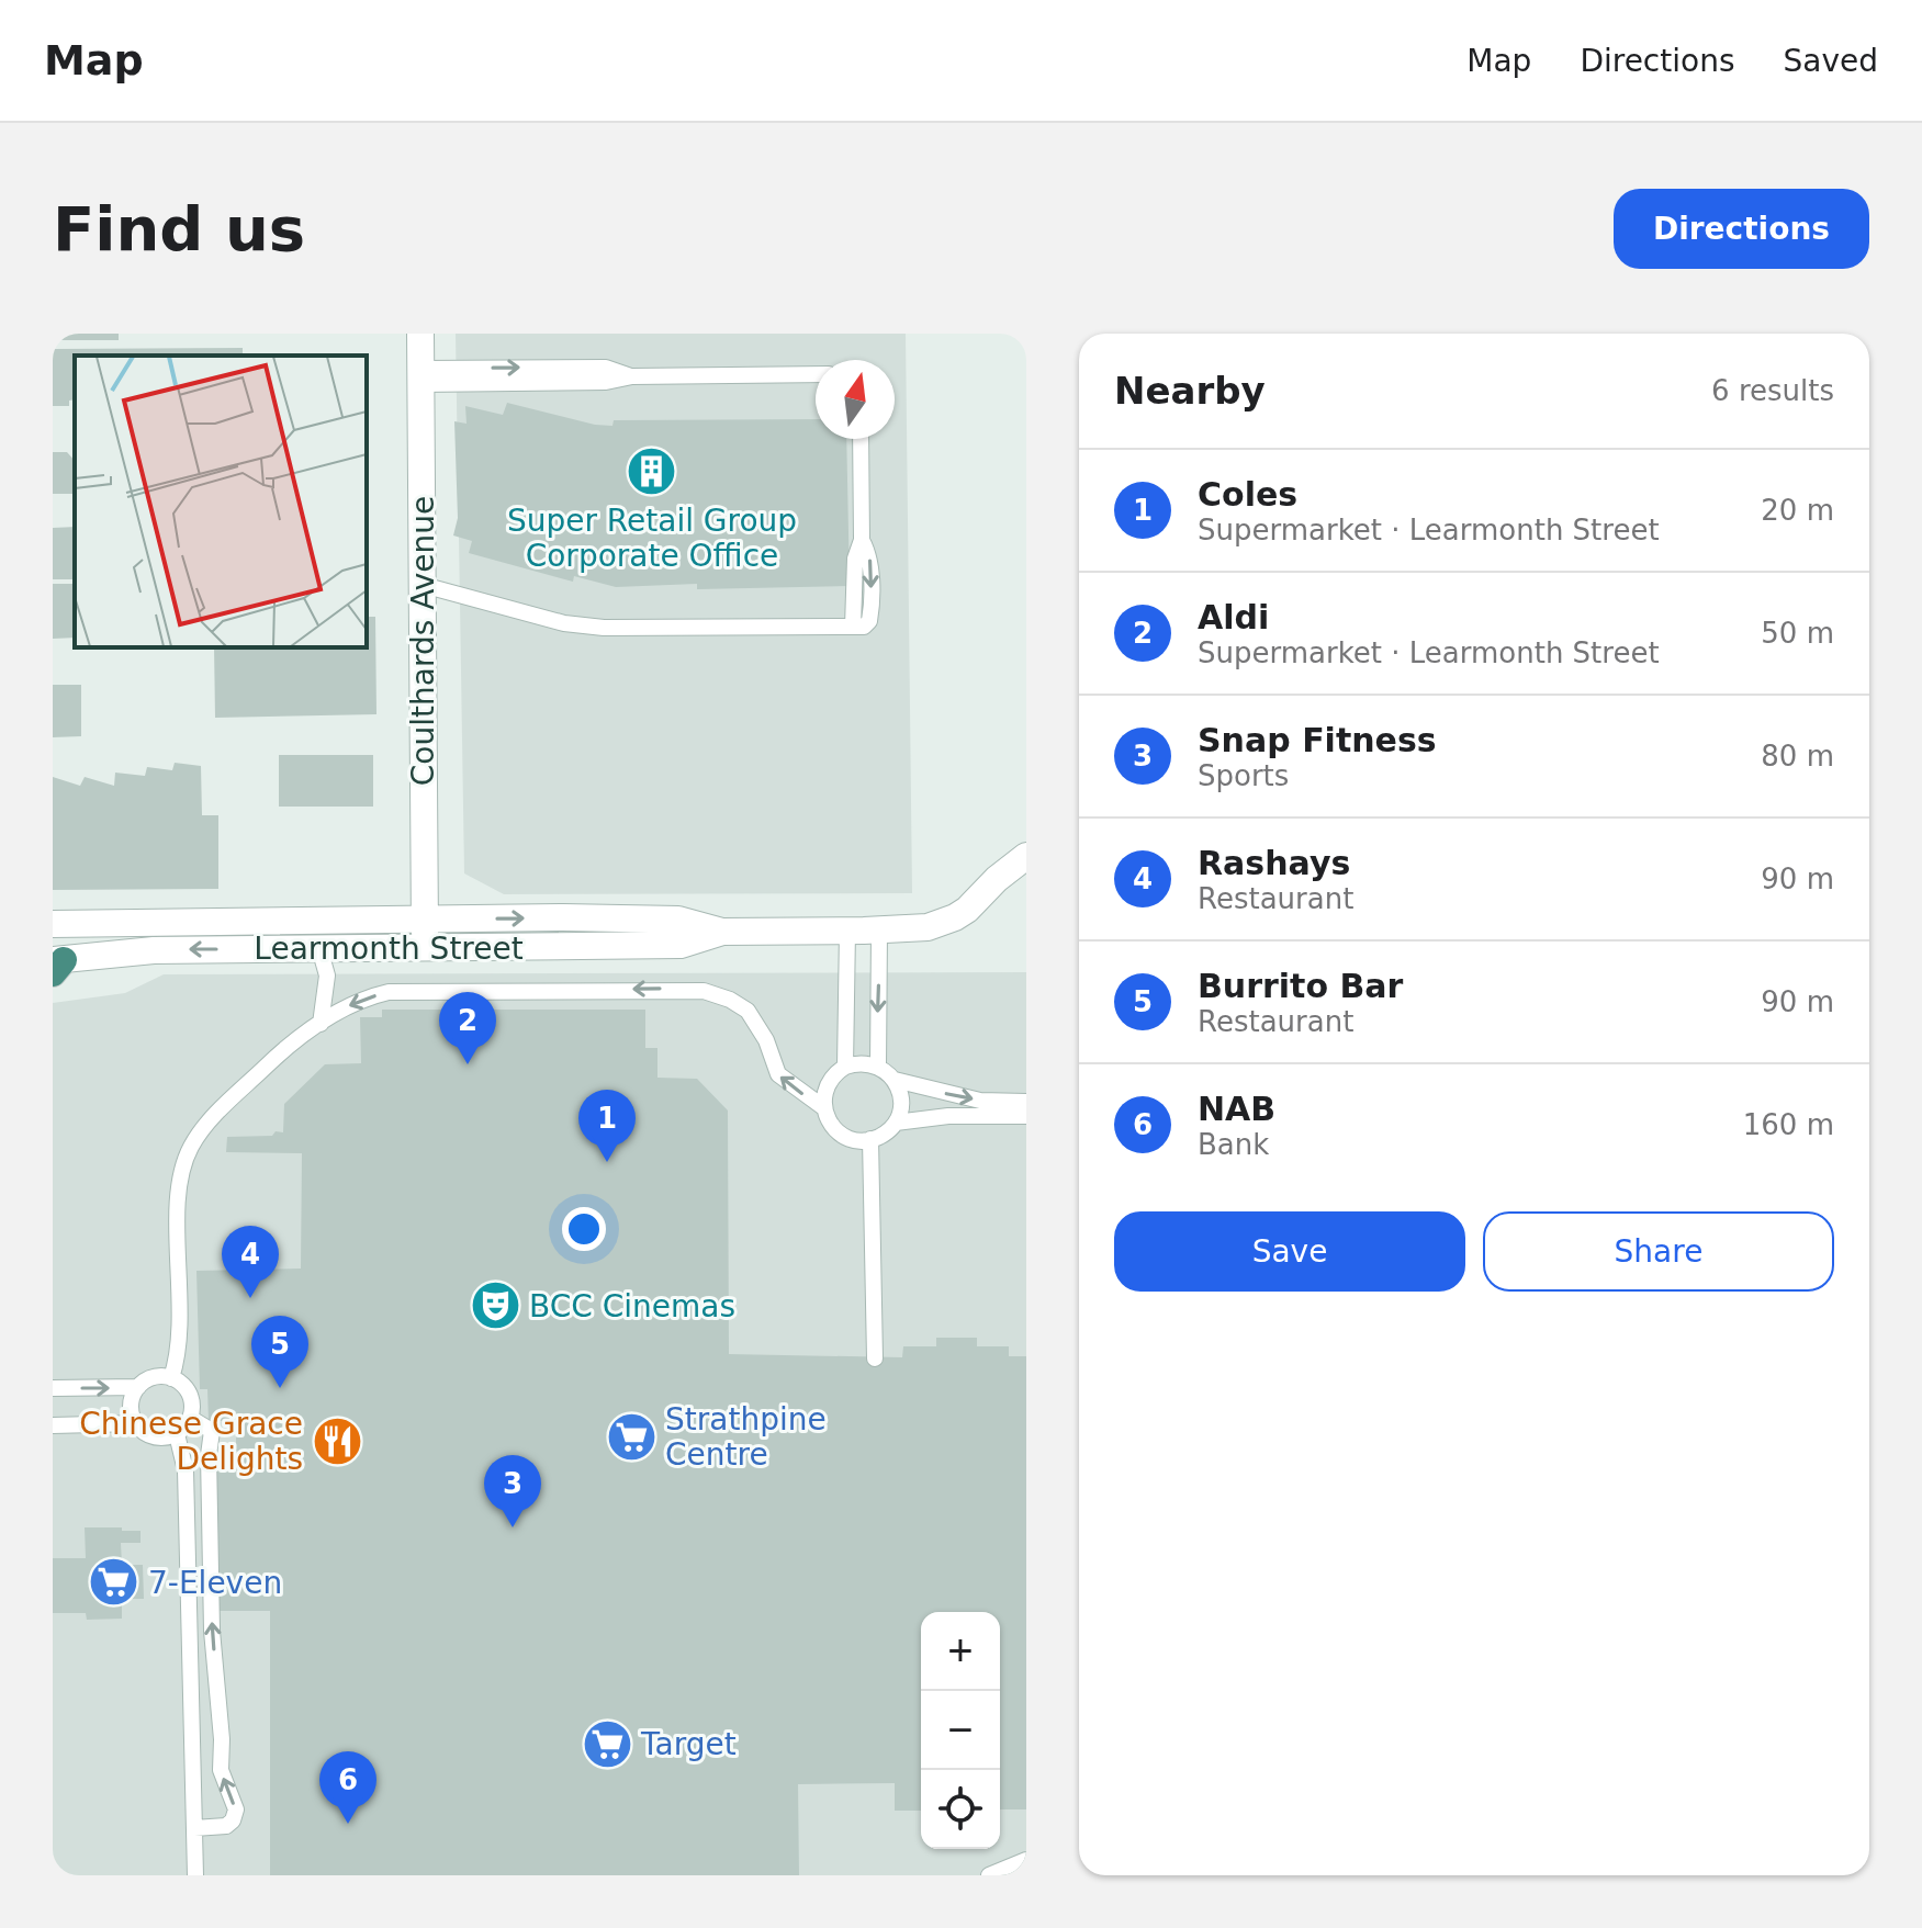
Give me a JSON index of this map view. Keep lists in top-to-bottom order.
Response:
{
  "streets": {
    "street": ["Coulthards Avenue", "Learmonth Street"]
  },
  "crossings": [
    ["Coulthards Avenue", "Learmonth Street"]
  ],
  "places": {
    "building": ["Super Retail Group Corporate Office"],
    "theatre": ["BCC Cinemas"],
    "supermarket": ["Strathpine Centre", "7-Eleven", "Target"],
    "restaurant": ["Chinese Grace Delights"]
  },
  "north": "top",
  "page": {
    "header": "Map",
    "nav": ["Map", "Directions", "Saved"],
    "buttons": [
      "Directions",
      ["Save", "Share"]
    ],
    "title": "Find us",
    "heading": ["Nearby", "6 results"],
    "list": [
      {
        "mark": "1",
        "name": "Coles",
        "note": "Supermarket · Learmonth Street",
        "value": "20 m"
      },
      {
        "mark": "2",
        "name": "Aldi",
        "note": "Supermarket · Learmonth Street",
        "value": "50 m"
      },
      {
        "mark": "3",
        "name": "Snap Fitness",
        "note": "Sports",
        "value": "80 m"
      },
      {
        "mark": "4",
        "name": "Rashays",
        "note": "Restaurant",
        "value": "90 m"
      },
      {
        "mark": "5",
        "name": "Burrito Bar",
        "note": "Restaurant",
        "value": "90 m"
      },
      {
        "mark": "6",
        "name": "NAB",
        "note": "Bank",
        "value": "160 m"
      }
    ],
    "pins": [
      "2",
      "1",
      "4",
      "5",
      "3",
      "6"
    ],
    "map_buttons": ["+", "−"]
  }
}
